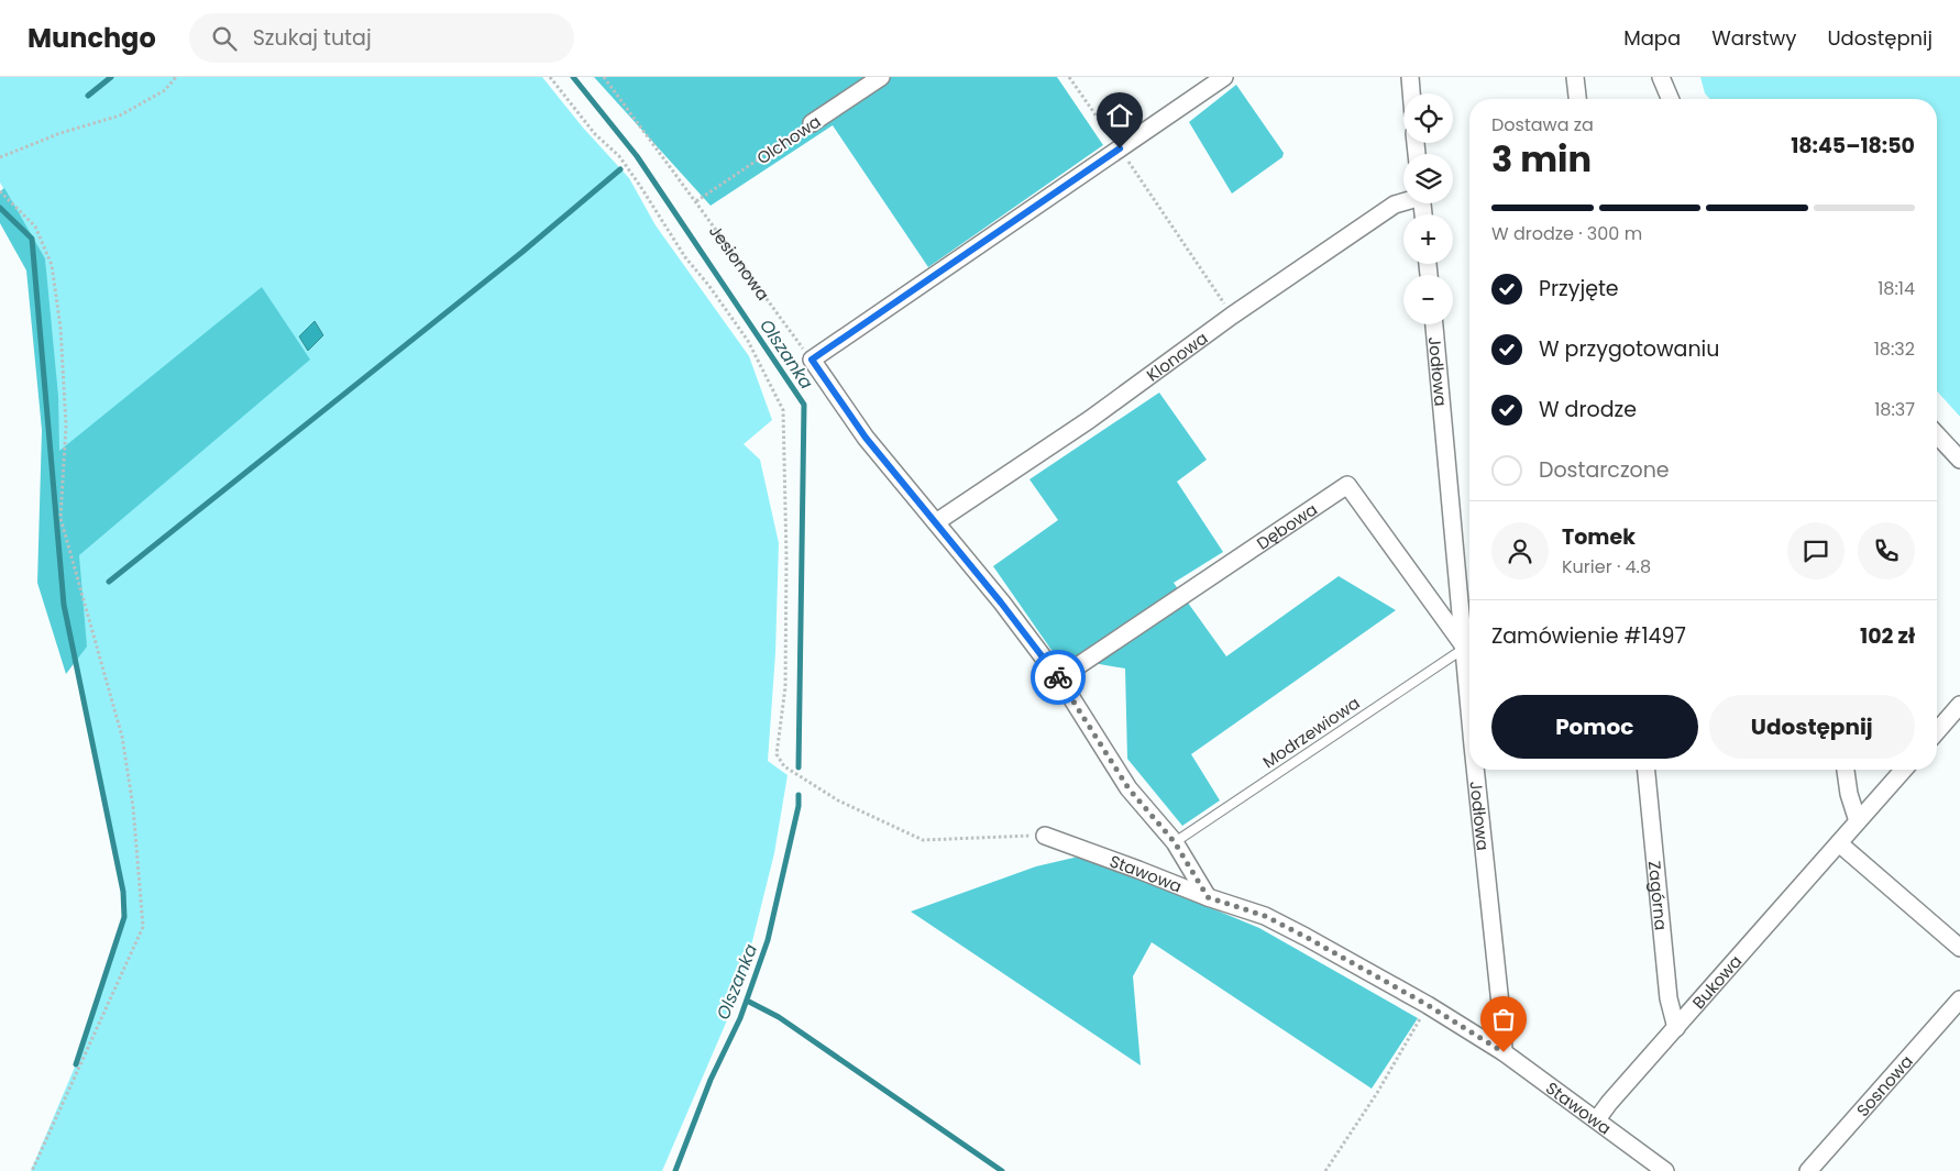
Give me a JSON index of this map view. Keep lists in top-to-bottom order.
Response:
{
  "streets": {
    "street": [
      "Olchowa",
      "Klonowa",
      "Jodłowa",
      "Dębowa",
      "Stawowa",
      "Zagórna",
      "Bukowa",
      "Sosnowa"
    ],
    "lane": ["Modrzewiowa"],
    "path": ["Jesionowa"]
  },
  "crossings": [
    ["Olchowa", "Jesionowa"],
    ["Jodłowa", "Dębowa"],
    ["Jodłowa", "Modrzewiowa"],
    ["Jodłowa", "Stawowa"],
    ["Dębowa", "Modrzewiowa"],
    ["Stawowa", "Bukowa"],
    ["Zagórna", "Bukowa"]
  ],
  "water": ["Olszanka"],
  "page": {
    "header": "Munchgo",
    "search": "Szukaj tutaj",
    "nav": ["Mapa", "Warstwy", "Udostępnij"],
    "map_buttons": ["+", "−"],
    "heading": ["3 min", "Dostawa za", "18:45–18:50"],
    "panel": [
      "Tomek",
      "Kurier · 4.8",
      "Zamówienie #1497",
      "102 zł"
    ],
    "bar": "W drodze · 300 m",
    "list": [
      ["Przyjęte", "18:14"],
      ["W przygotowaniu", "18:32"],
      ["W drodze", "18:37"],
      "Dostarczone"
    ],
    "buttons": ["Pomoc", "Udostępnij"]
  }
}
